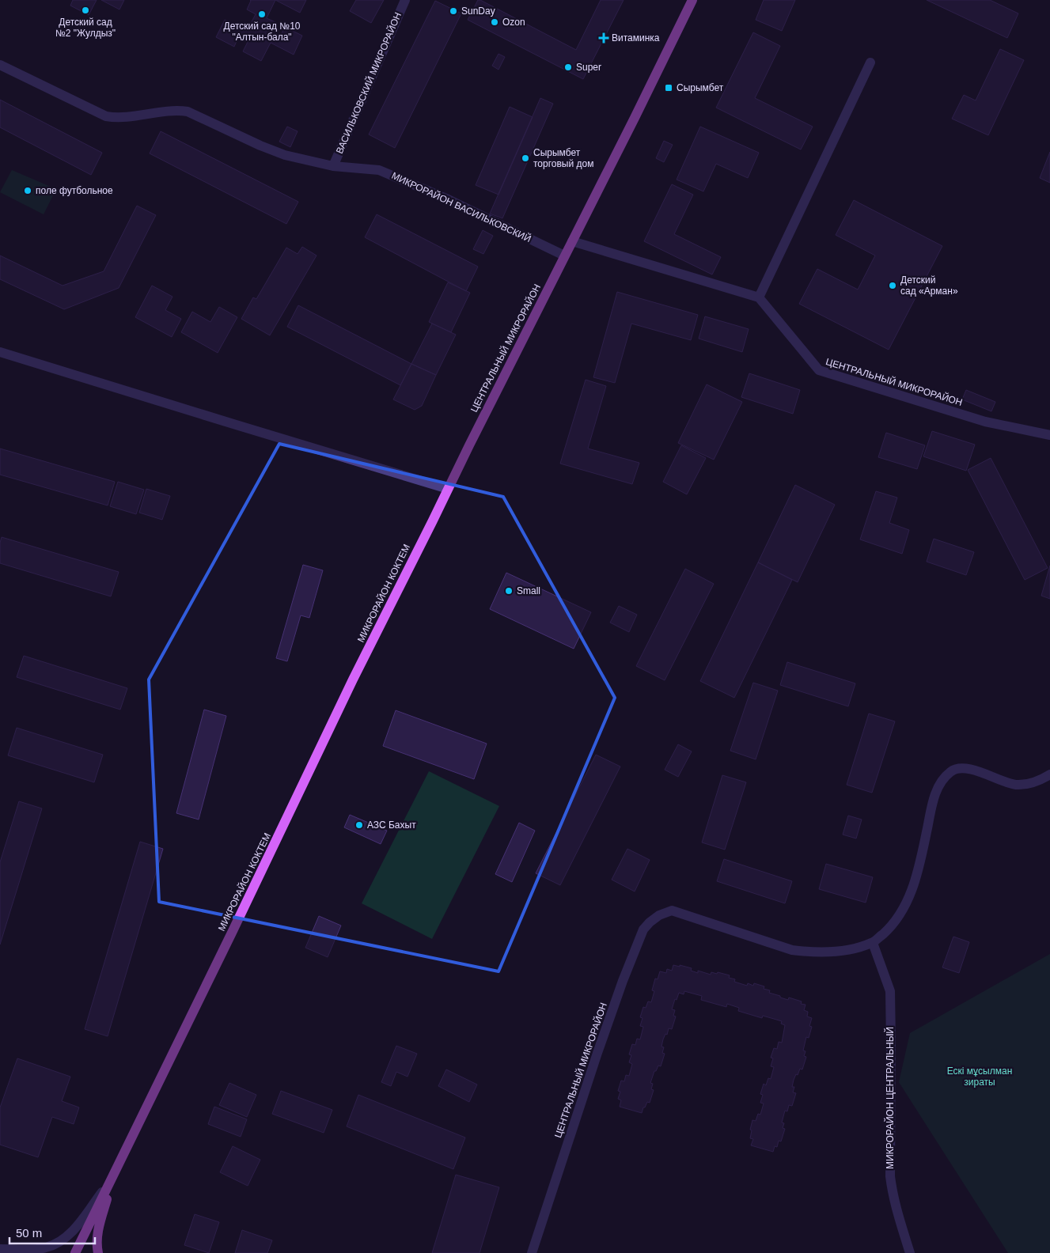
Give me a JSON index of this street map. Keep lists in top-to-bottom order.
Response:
{
  "streets": {
    "main road": ["ЦЕНТРАЛЬНЫЙ МИКРОРАЙОН", "МИКРОРАЙОН КОКТЕМ"],
    "street": ["ВАСИЛЬКОВСКИЙ МИКРОРАЙОН", "МИКРОРАЙОН ВАСИЛЬКОВСКИЙ", "МИКРОРАЙОН ЦЕНТРАЛЬНЫЙ"]
  },
  "crossings": [
    ["ВАСИЛЬКОВСКИЙ МИКРОРАЙОН", "МИКРОРАЙОН ВАСИЛЬКОВСКИЙ"],
    ["МИКРОРАЙОН ВАСИЛЬКОВСКИЙ", "ЦЕНТРАЛЬНЫЙ МИКРОРАЙОН"],
    ["ЦЕНТРАЛЬНЫЙ МИКРОРАЙОН", "МИКРОРАЙОН КОКТЕМ"],
    ["ЦЕНТРАЛЬНЫЙ МИКРОРАЙОН", "МИКРОРАЙОН ЦЕНТРАЛЬНЫЙ"]
  ],
  "parks": ["Ескі мұсылман зираты"],
  "places": {
    "other": [
      "Детский сад №2 \"Жулдыз\"",
      "SunDay",
      "Детский сад №10 \"Алтын-бала\"",
      "Ozon",
      "Super",
      "Сырымбет торговый дом",
      "поле футбольное",
      "Детский сад «Арман»",
      "Small",
      "АЗС Бахыт"
    ],
    "health": ["Витаминка"],
    "transit": ["Сырымбет"]
  },
  "scale_bar": "50 m"
}
